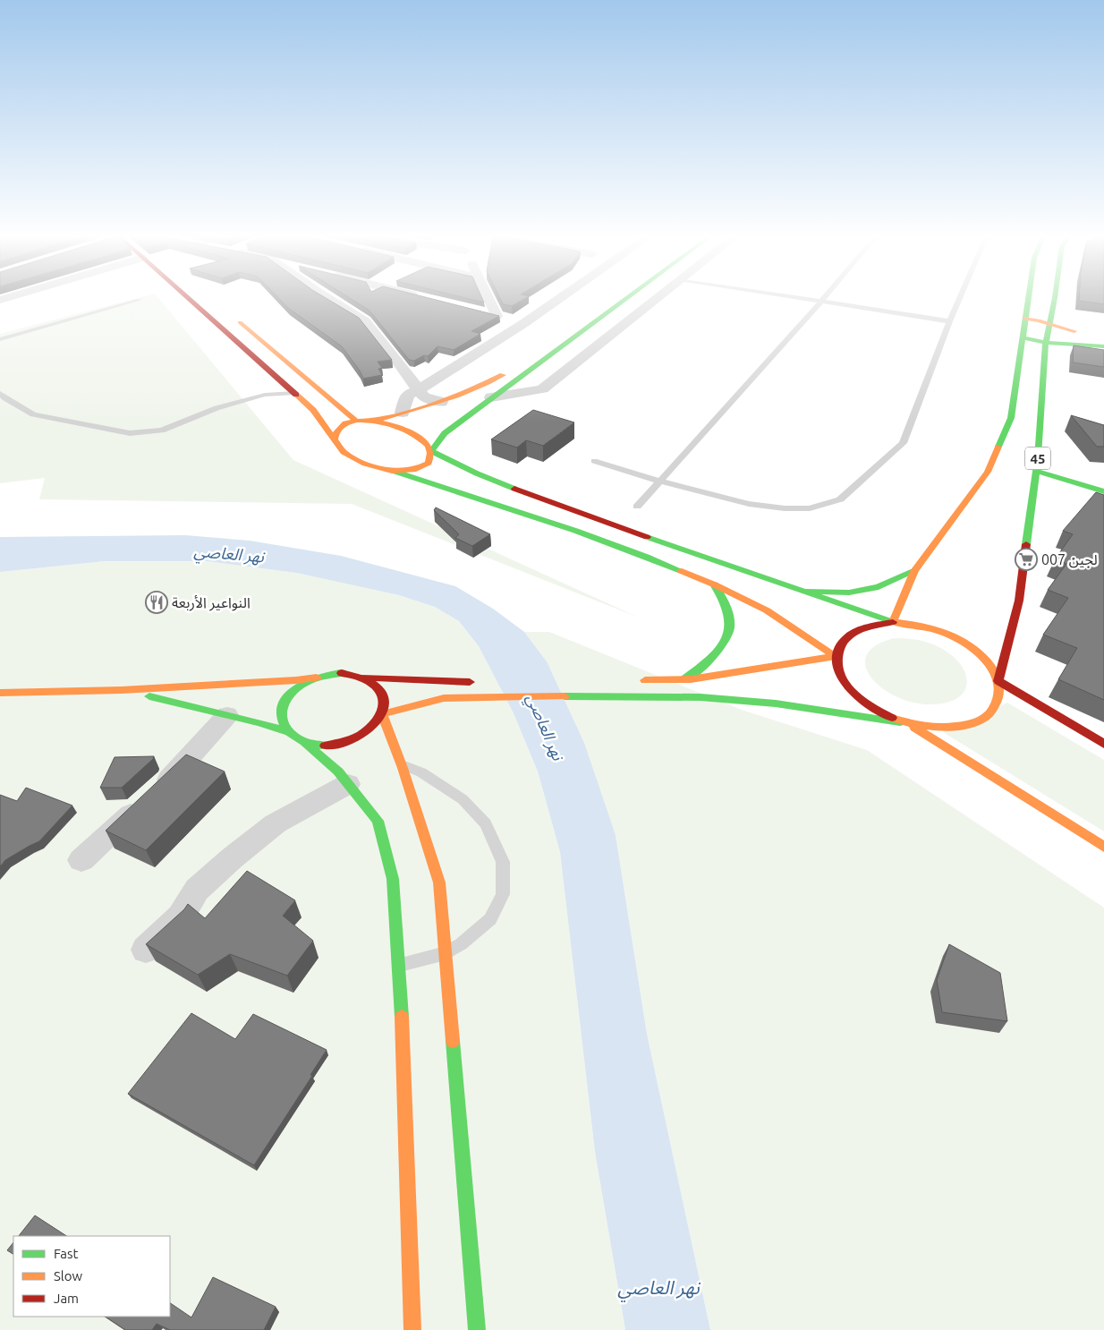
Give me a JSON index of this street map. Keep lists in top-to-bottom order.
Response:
{
  "streets": {
    "main road": ["45"]
  },
  "water": ["نهر العاصي"],
  "places": {
    "supermarket": ["لجين 007"],
    "restaurant": ["النواعير الأربعة"]
  },
  "legend": ["Fast", "Slow", "Jam"]
}
